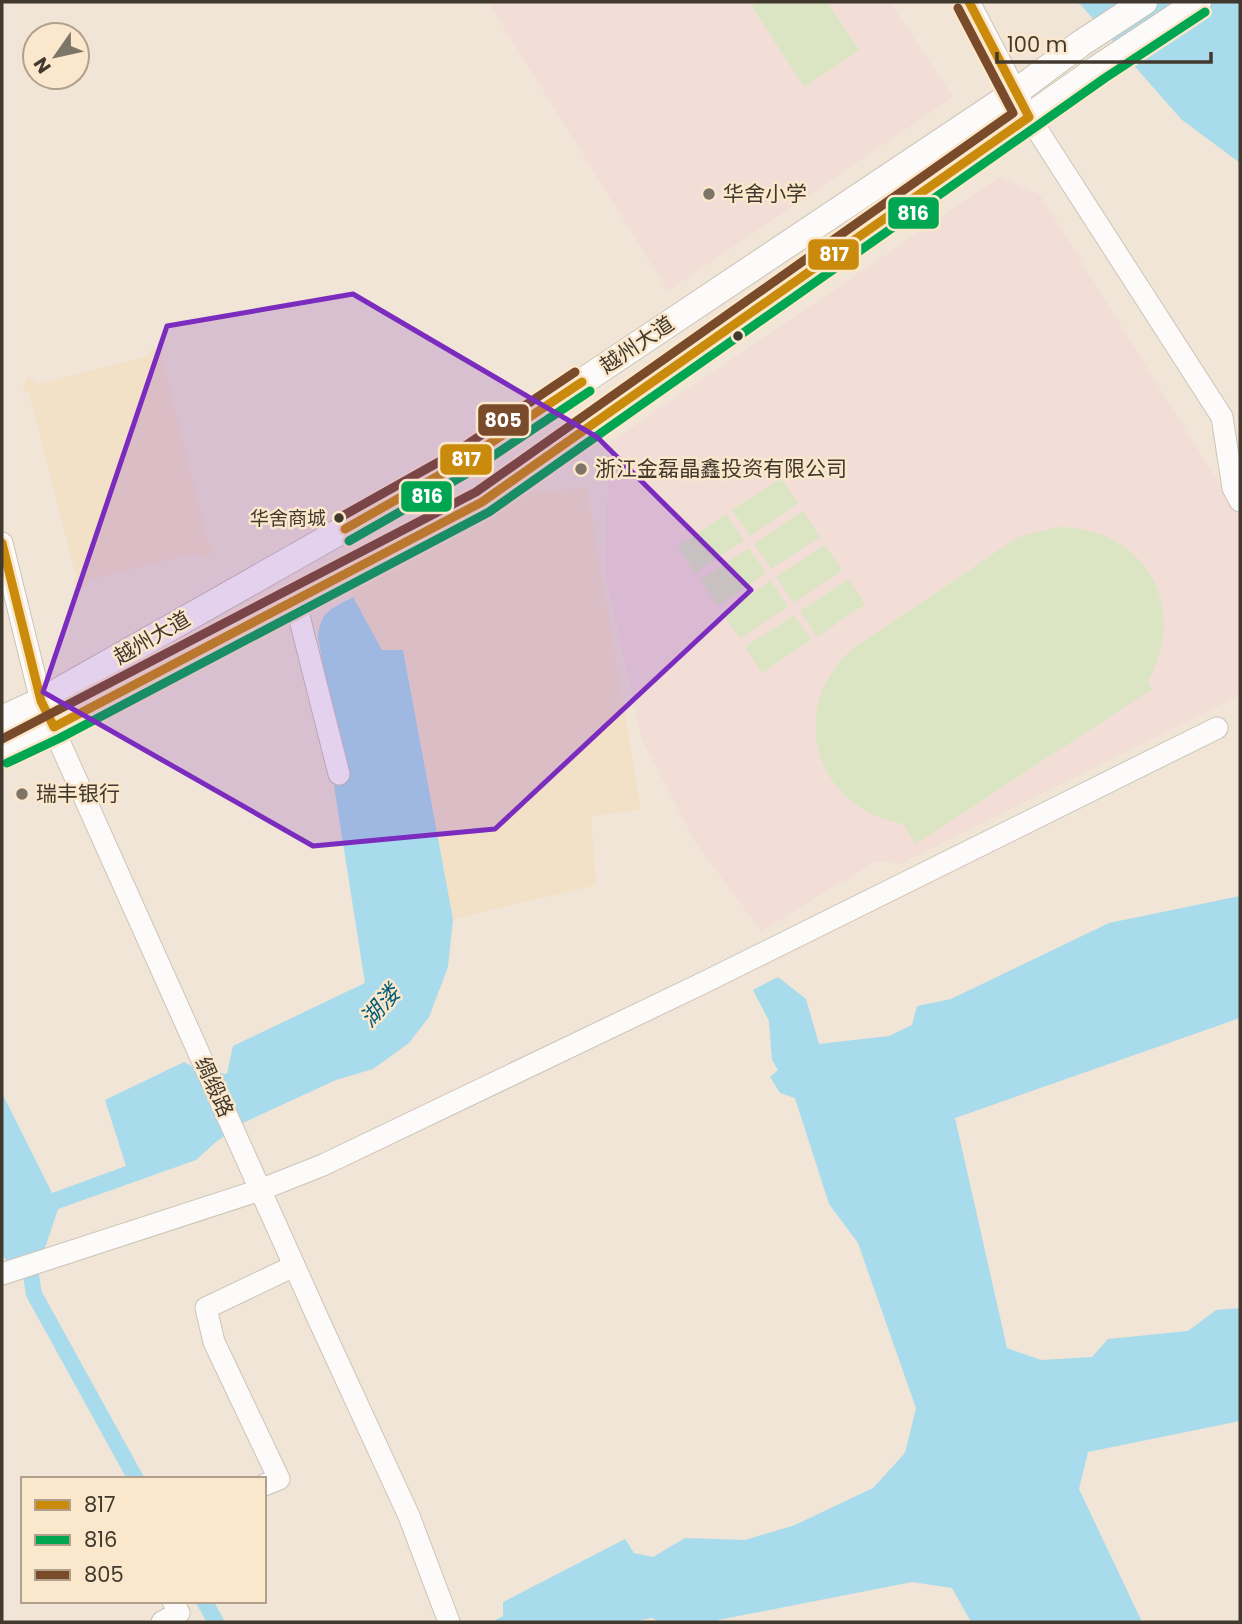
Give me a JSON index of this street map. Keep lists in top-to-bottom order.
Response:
{
  "streets": {
    "main road": ["越州大道"],
    "street": ["绸缎路"]
  },
  "crossings": [
    ["越州大道", "绸缎路"]
  ],
  "water": ["湖溇"],
  "places": [
    "华舍小学",
    "浙江金磊晶鑫投资有限公司",
    "华舍商城",
    "瑞丰银行"
  ],
  "lines": ["transit line 817", "transit line 805", "transit line 816"],
  "legend": ["817", "816", "805"],
  "scale_bar": "100 m",
  "north": "bottom left"
}
